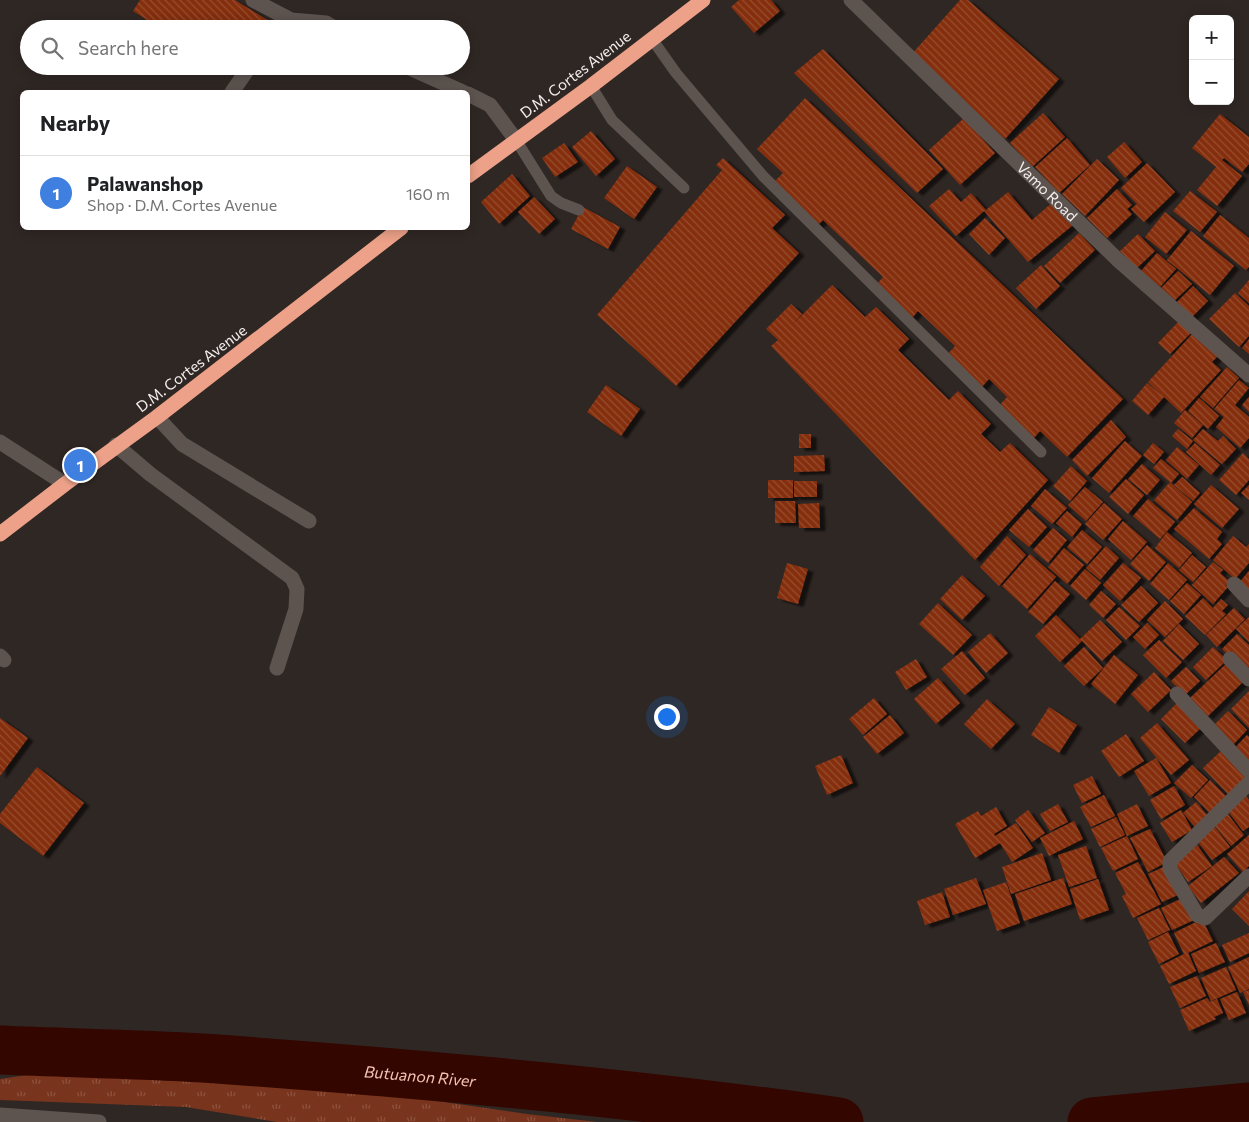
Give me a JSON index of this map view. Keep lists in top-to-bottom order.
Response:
{
  "streets": {
    "highway": ["D.M. Cortes Avenue"],
    "street": ["Vamo Road"]
  },
  "water": ["Butuanon River"],
  "page": {
    "map_buttons": ["+", "−"],
    "search": "Search here",
    "heading": "Nearby",
    "list": [
      {
        "mark": "1",
        "name": "Palawanshop",
        "note": "Shop · D.M. Cortes Avenue",
        "value": "160 m"
      }
    ],
    "pins": "1"
  }
}
